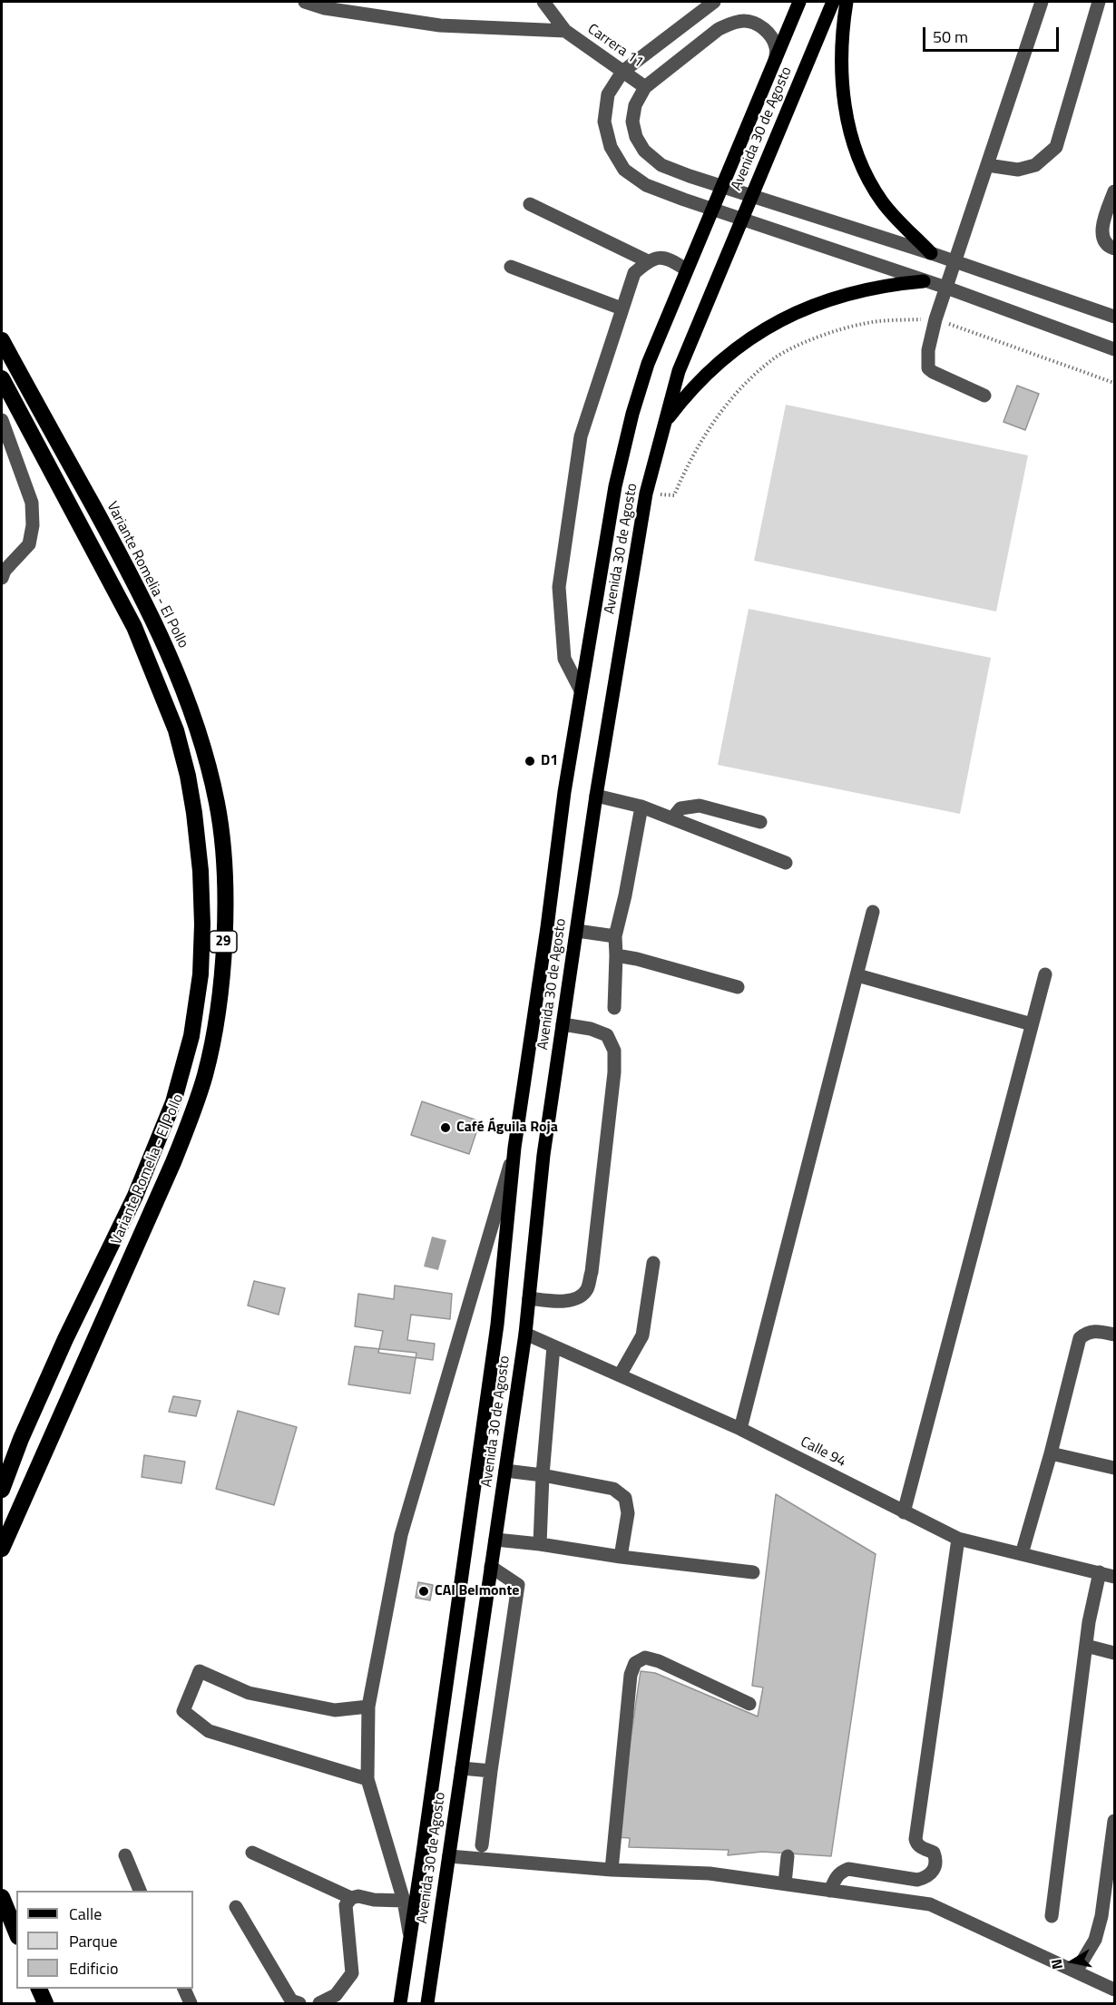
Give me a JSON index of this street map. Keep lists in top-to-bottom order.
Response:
{
  "streets": {
    "highway": ["Variante Romelia - El Pollo", "29"],
    "main road": ["Avenida 30 de Agosto"],
    "street": ["Carrera 11", "Calle 94"]
  },
  "crossings": [
    ["Avenida 30 de Agosto", "Calle 94"]
  ],
  "places": ["D1", "Café Águila Roja", "CAI Belmonte"],
  "legend": ["Calle", "Parque", "Edificio"],
  "scale_bar": "50 m",
  "north": "left"
}
